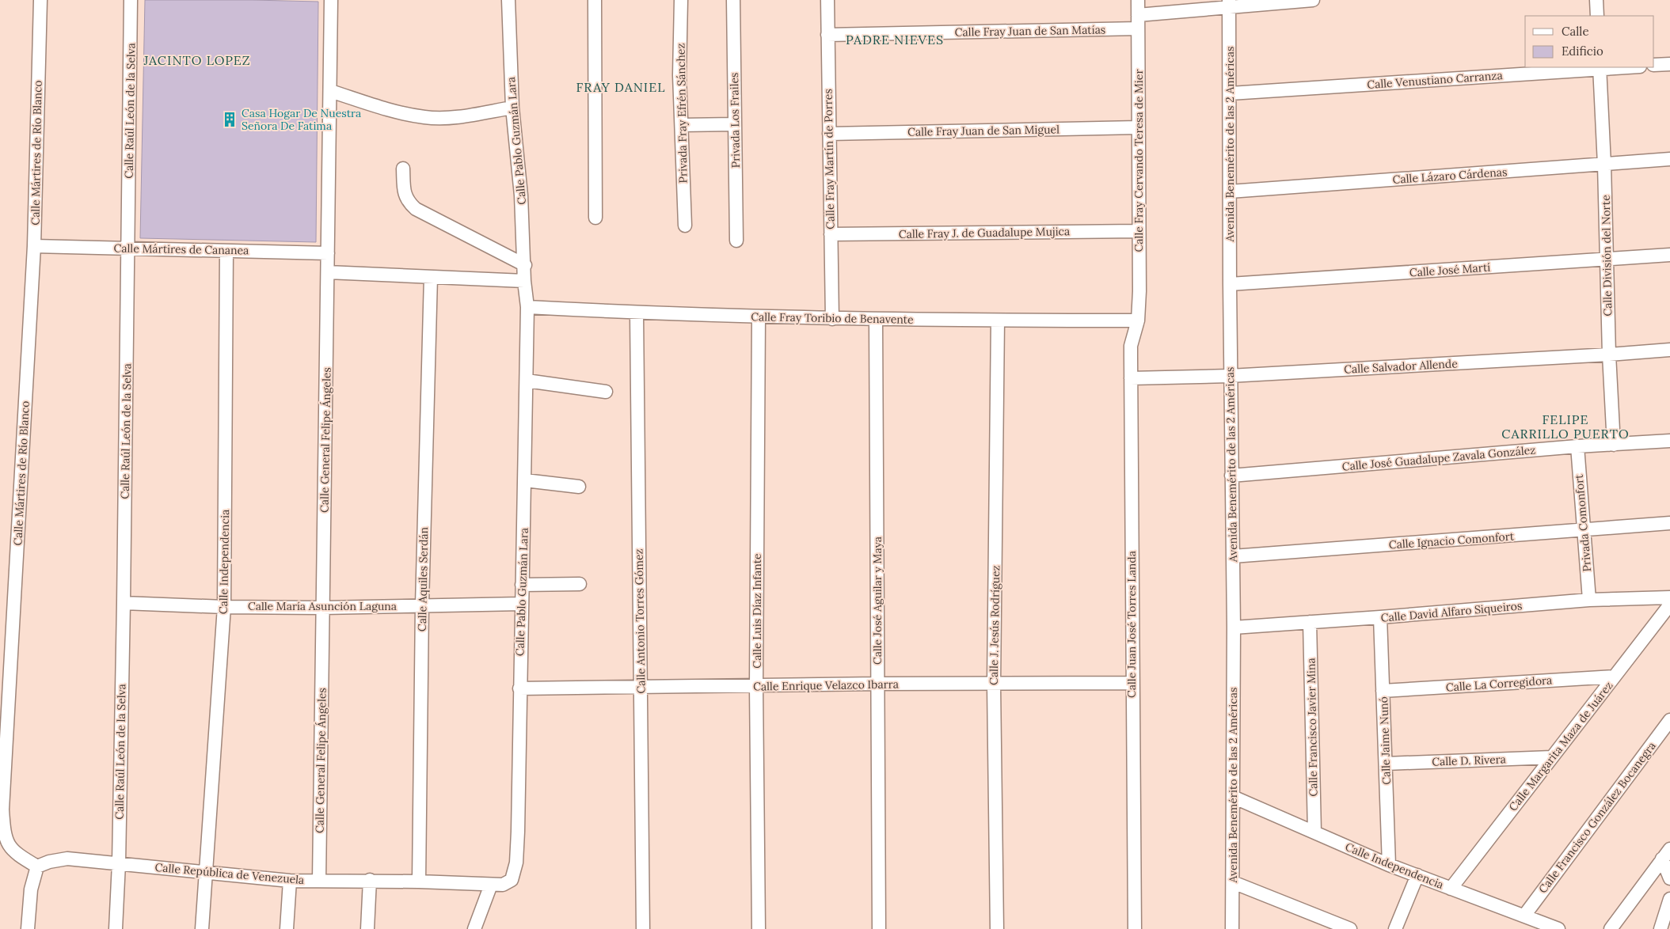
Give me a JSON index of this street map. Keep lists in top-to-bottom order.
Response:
{
  "streets": {
    "street": [
      "Calle Fray Juan de San Matías",
      "Calle Venustiano Carranza",
      "Calle Raúl León de la Selva",
      "Privada Fray Efrén Sánchez",
      "Privada Los Frailes",
      "Calle Fray Juan de San Miguel",
      "Calle Pablo Guzmán Lara",
      "Avenida Benemérito de las 2 Américas",
      "Calle Mártires de Río Blanco",
      "Calle Fray Martín de Porres",
      "Calle Fray Cervando Teresa de Mier",
      "Calle Lázaro Cárdenas",
      "Calle Fray J. de Guadalupe Mujica",
      "Calle Mártires de Cananea",
      "Calle División del Norte",
      "Calle José Martí",
      "Calle Fray Toribio de Benavente",
      "Calle Salvador Allende",
      "Calle General Felipe Ángeles",
      "Calle José Guadalupe Zavala González",
      "Privada Comonfort",
      "Calle Ignacio Comonfort",
      "Calle Independencia",
      "Calle Aquiles Serdán",
      "Calle José Aguilar y Maya",
      "Calle María Asunción Laguna",
      "Calle Luis Díaz Infante",
      "Calle David Alfaro Siqueiros",
      "Calle Antonio Torres Gómez",
      "Calle Juan José Torres Landa",
      "Calle J. Jesús Rodríguez",
      "Calle La Corregidora",
      "Calle Enrique Velazco Ibarra",
      "Calle Francisco Javier Mina",
      "Calle Jaime Nunó",
      "Calle Margarita Maza de Juárez",
      "Calle D. Rivera",
      "Calle Francisco González Bocanegra",
      "Calle República de Venezuela"
    ]
  },
  "crossings": [
    ["Calle Fray Juan de San Matías", "Calle Fray Martín de Porres"],
    ["Calle Fray Juan de San Matías", "Calle Fray Cervando Teresa de Mier"],
    ["Calle Venustiano Carranza", "Avenida Benemérito de las 2 Américas"],
    ["Calle Venustiano Carranza", "Calle División del Norte"],
    ["Calle Raúl León de la Selva", "Calle Mártires de Cananea"],
    ["Calle Raúl León de la Selva", "Calle María Asunción Laguna"],
    ["Calle Raúl León de la Selva", "Calle República de Venezuela"],
    ["Calle Fray Juan de San Miguel", "Calle Fray Martín de Porres"],
    ["Calle Fray Juan de San Miguel", "Calle Fray Cervando Teresa de Mier"],
    ["Calle Pablo Guzmán Lara", "Calle Fray Toribio de Benavente"],
    ["Calle Pablo Guzmán Lara", "Calle María Asunción Laguna"],
    ["Calle Pablo Guzmán Lara", "Calle Enrique Velazco Ibarra"],
    ["Calle Pablo Guzmán Lara", "Calle República de Venezuela"],
    ["Avenida Benemérito de las 2 Américas", "Calle Lázaro Cárdenas"],
    ["Avenida Benemérito de las 2 Américas", "Calle José Martí"],
    ["Avenida Benemérito de las 2 Américas", "Calle Salvador Allende"],
    ["Avenida Benemérito de las 2 Américas", "Calle José Guadalupe Zavala González"],
    ["Avenida Benemérito de las 2 Américas", "Calle Ignacio Comonfort"],
    ["Avenida Benemérito de las 2 Américas", "Calle Independencia"],
    ["Avenida Benemérito de las 2 Américas", "Calle David Alfaro Siqueiros"],
    ["Calle Mártires de Río Blanco", "Calle Mártires de Cananea"],
    ["Calle Mártires de Río Blanco", "Calle República de Venezuela"],
    ["Calle Fray Martín de Porres", "Calle Fray J. de Guadalupe Mujica"],
    ["Calle Fray Martín de Porres", "Calle Fray Toribio de Benavente"],
    ["Calle Fray Cervando Teresa de Mier", "Calle Fray J. de Guadalupe Mujica"],
    ["Calle Fray Cervando Teresa de Mier", "Calle Fray Toribio de Benavente"],
    ["Calle Fray Cervando Teresa de Mier", "Calle Juan José Torres Landa"],
    ["Calle Lázaro Cárdenas", "Calle División del Norte"],
    ["Calle Mártires de Cananea", "Calle General Felipe Ángeles"],
    ["Calle Mártires de Cananea", "Calle Independencia"],
    ["Calle División del Norte", "Calle José Martí"],
    ["Calle División del Norte", "Calle Salvador Allende"],
    ["Calle División del Norte", "Calle José Guadalupe Zavala González"],
    ["Calle Fray Toribio de Benavente", "Calle José Aguilar y Maya"],
    ["Calle Fray Toribio de Benavente", "Calle Luis Díaz Infante"],
    ["Calle Fray Toribio de Benavente", "Calle Antonio Torres Gómez"],
    ["Calle Fray Toribio de Benavente", "Calle Juan José Torres Landa"],
    ["Calle Fray Toribio de Benavente", "Calle J. Jesús Rodríguez"],
    ["Calle Salvador Allende", "Calle Juan José Torres Landa"],
    ["Calle General Felipe Ángeles", "Calle María Asunción Laguna"],
    ["Calle General Felipe Ángeles", "Calle República de Venezuela"],
    ["Calle José Guadalupe Zavala González", "Privada Comonfort"],
    ["Privada Comonfort", "Calle Ignacio Comonfort"],
    ["Privada Comonfort", "Calle David Alfaro Siqueiros"],
    ["Calle Independencia", "Calle María Asunción Laguna"],
    ["Calle Independencia", "Calle Francisco Javier Mina"],
    ["Calle Independencia", "Calle Jaime Nunó"],
    ["Calle Independencia", "Calle Margarita Maza de Juárez"],
    ["Calle Independencia", "Calle Francisco González Bocanegra"],
    ["Calle Independencia", "Calle República de Venezuela"],
    ["Calle Aquiles Serdán", "Calle María Asunción Laguna"],
    ["Calle Aquiles Serdán", "Calle República de Venezuela"],
    ["Calle José Aguilar y Maya", "Calle Enrique Velazco Ibarra"],
    ["Calle Luis Díaz Infante", "Calle Enrique Velazco Ibarra"],
    ["Calle David Alfaro Siqueiros", "Calle Francisco Javier Mina"],
    ["Calle David Alfaro Siqueiros", "Calle Jaime Nunó"],
    ["Calle Antonio Torres Gómez", "Calle Enrique Velazco Ibarra"],
    ["Calle Juan José Torres Landa", "Calle Enrique Velazco Ibarra"],
    ["Calle J. Jesús Rodríguez", "Calle Enrique Velazco Ibarra"],
    ["Calle La Corregidora", "Calle Jaime Nunó"],
    ["Calle La Corregidora", "Calle Margarita Maza de Juárez"],
    ["Calle Jaime Nunó", "Calle D. Rivera"],
    ["Calle Margarita Maza de Juárez", "Calle D. Rivera"]
  ],
  "districts": [
    "PADRE NIEVES",
    "JACINTO LOPEZ",
    "FRAY DANIEL",
    "FELIPE CARRILLO PUERTO"
  ],
  "places": {
    "building": ["Casa Hogar De Nuestra Señora De Fatima"]
  },
  "legend": ["Calle", "Edificio"]
}
